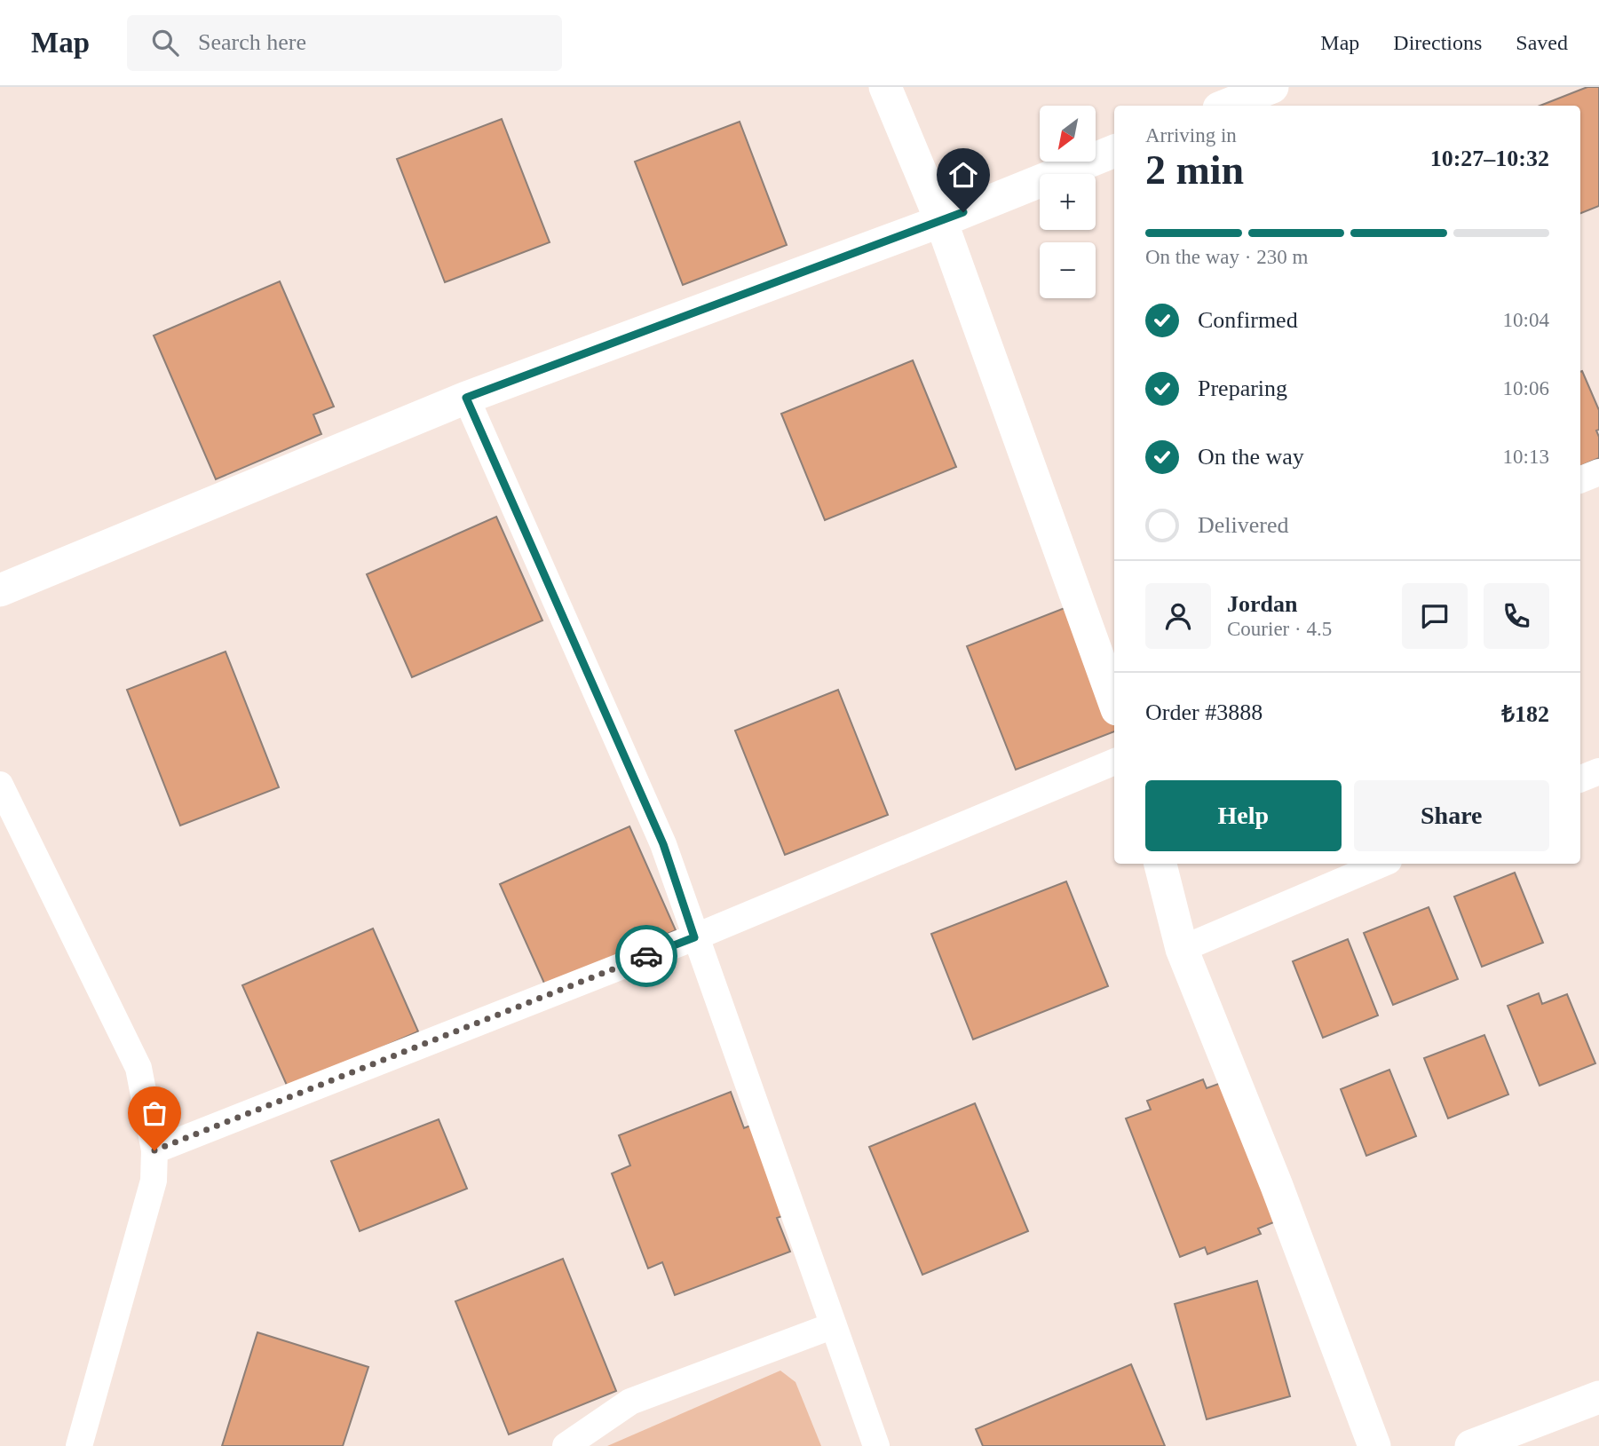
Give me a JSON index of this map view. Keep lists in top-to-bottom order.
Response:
{
  "north": "bottom left",
  "page": {
    "header": "Map",
    "search": "Search here",
    "nav": ["Map", "Directions", "Saved"],
    "map_buttons": ["+", "−"],
    "heading": ["2 min", "Arriving in", "10:27–10:32"],
    "panel": [
      "Jordan",
      "Courier · 4.5",
      "Order #3888",
      "₺182"
    ],
    "bar": "On the way · 230 m",
    "list": [
      ["Confirmed", "10:04"],
      ["Preparing", "10:06"],
      ["On the way", "10:13"],
      "Delivered"
    ],
    "buttons": ["Help", "Share"]
  }
}
